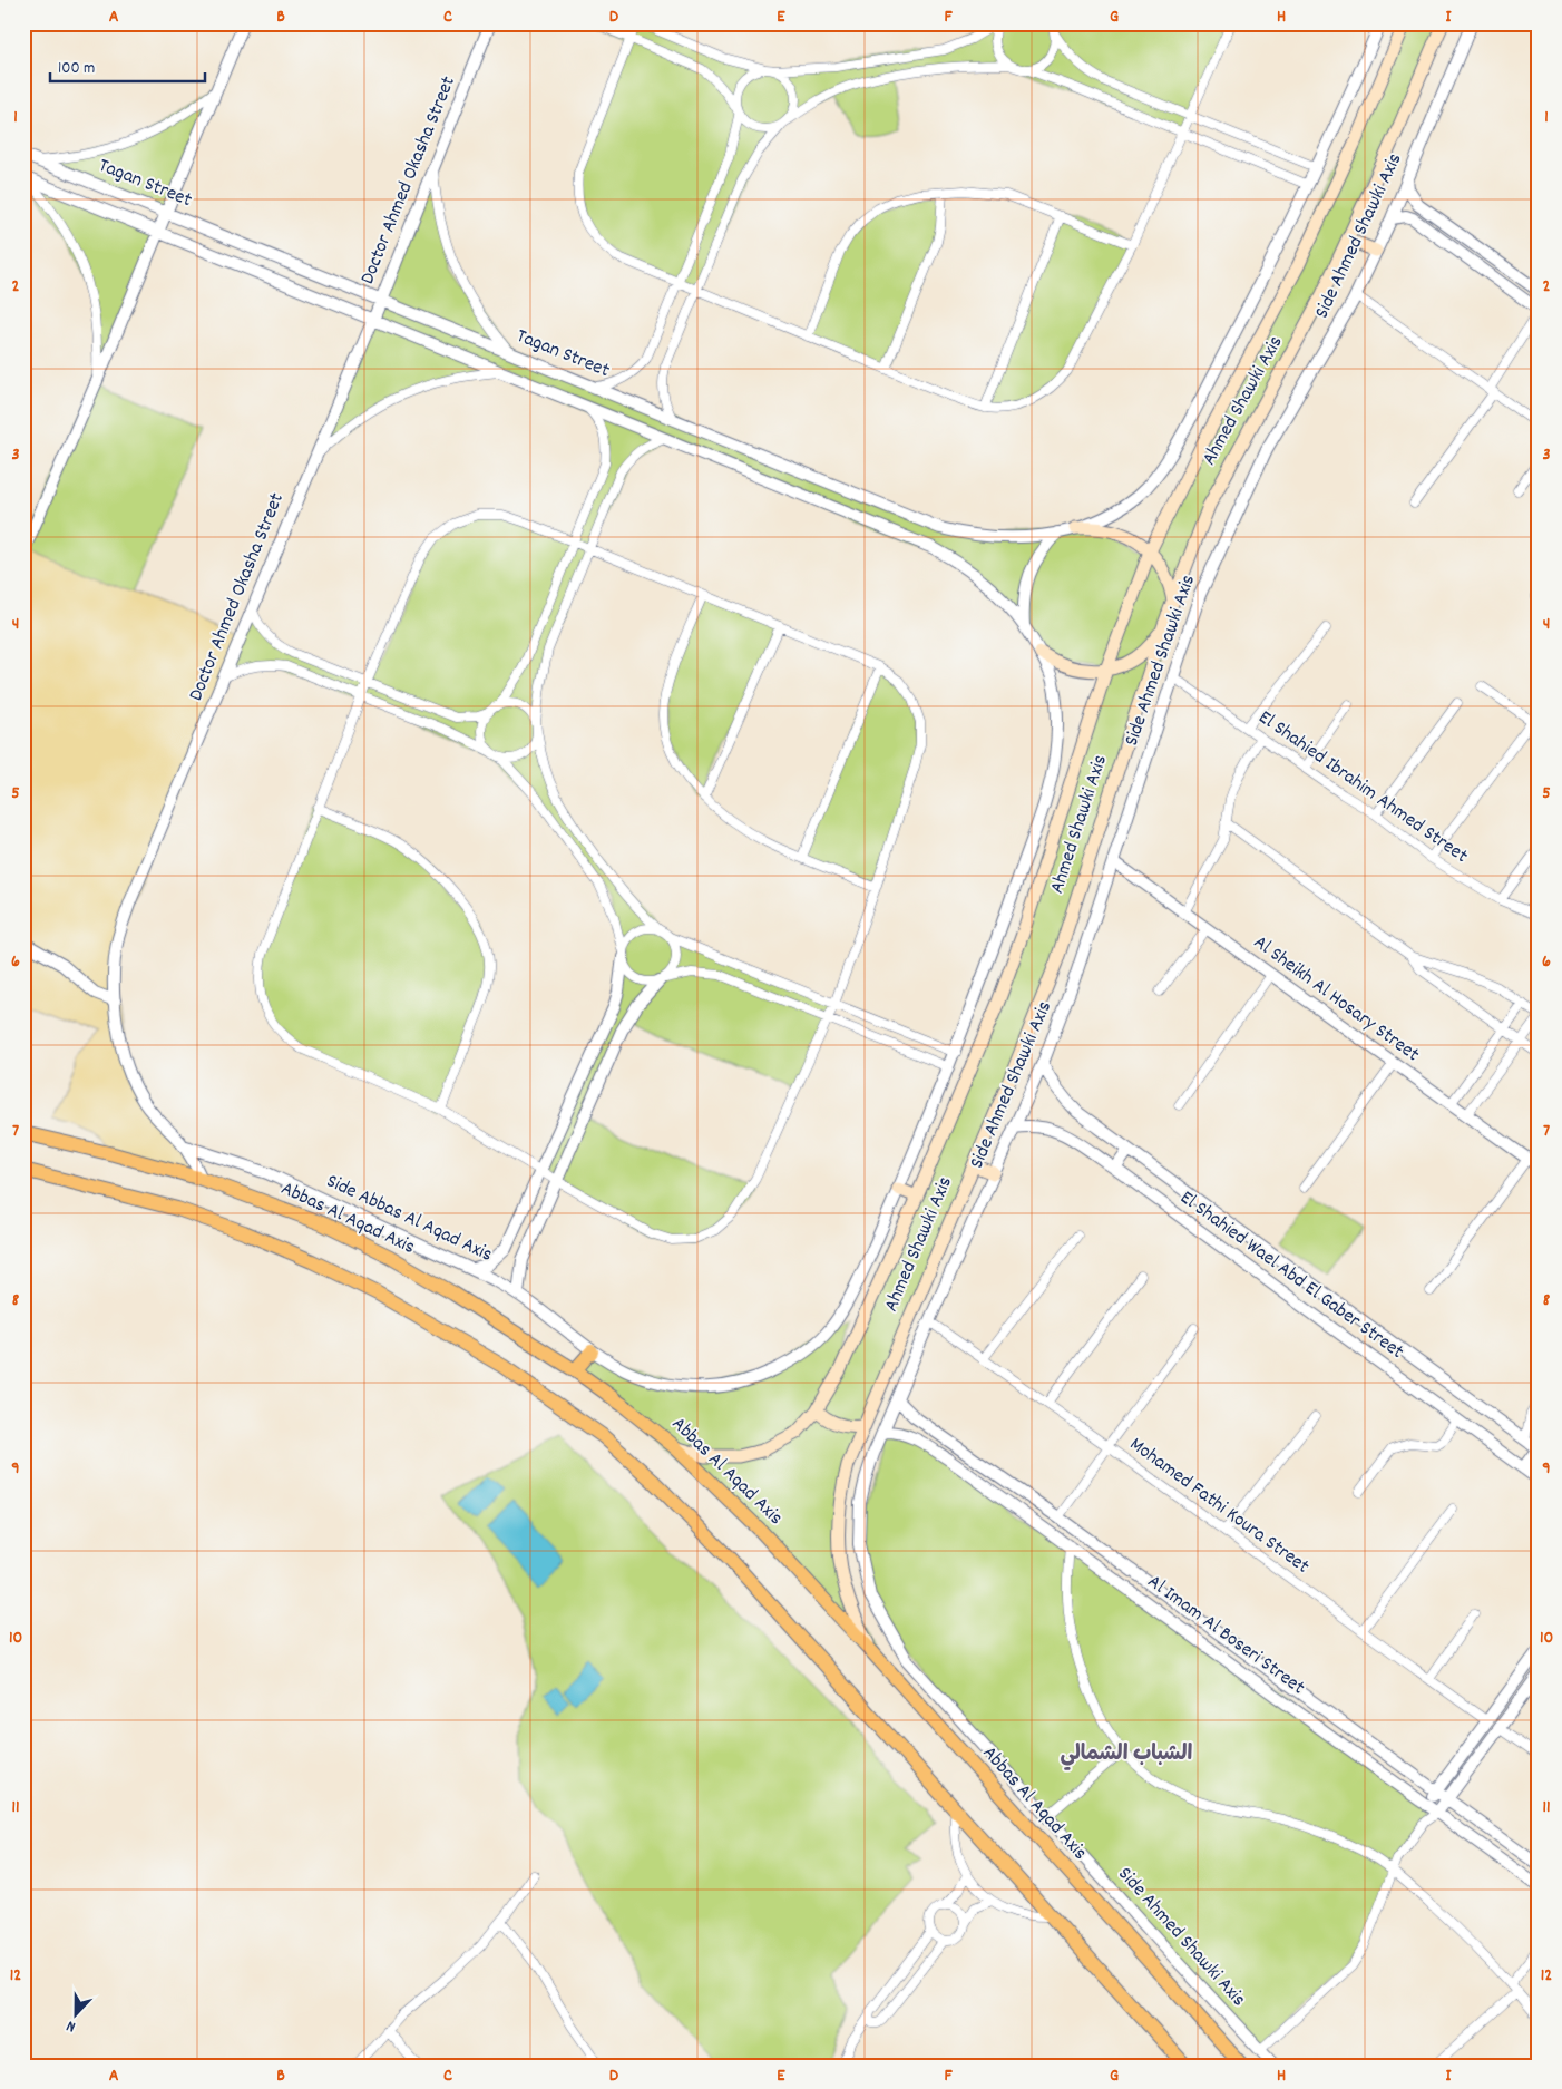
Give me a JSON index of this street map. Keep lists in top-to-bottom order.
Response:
{
  "streets": {
    "main road": ["Ahmed Shawki Axis", "Abbas Al Aqad Axis"],
    "street": [
      "Doctor Ahmed Okasha Street",
      "Tagan Street",
      "Side Ahmed Shawki Axis",
      "El Shahied Ibrahim Ahmed Street",
      "Al Sheikh Al Hosary Street",
      "Side Abbas Al Aqad Axis",
      "El Shahied Wael Abd El Gaber Street",
      "Mohamed Fathi Koura Street",
      "Al Imam Al Boseri Street"
    ]
  },
  "crossings": [
    ["Doctor Ahmed Okasha Street", "Tagan Street"],
    ["Doctor Ahmed Okasha Street", "Abbas Al Aqad Axis"],
    ["Doctor Ahmed Okasha Street", "Side Abbas Al Aqad Axis"],
    ["Tagan Street", "Ahmed Shawki Axis"],
    ["Side Ahmed Shawki Axis", "El Shahied Ibrahim Ahmed Street"],
    ["Side Ahmed Shawki Axis", "Al Sheikh Al Hosary Street"],
    ["Side Ahmed Shawki Axis", "El Shahied Wael Abd El Gaber Street"],
    ["Side Ahmed Shawki Axis", "Mohamed Fathi Koura Street"],
    ["Side Ahmed Shawki Axis", "Al Imam Al Boseri Street"],
    ["Ahmed Shawki Axis", "Abbas Al Aqad Axis"]
  ],
  "districts": ["الشباب الشمالي"],
  "scale_bar": "100 m",
  "north": "bottom",
  "grid": {
    "columns": [
      "A",
      "B",
      "C",
      "D",
      "E",
      "F",
      "G",
      "H",
      "I"
    ],
    "rows": [
      "1",
      "2",
      "3",
      "4",
      "5",
      "6",
      "7",
      "8",
      "9",
      "10",
      "11",
      "12"
    ]
  }
}
